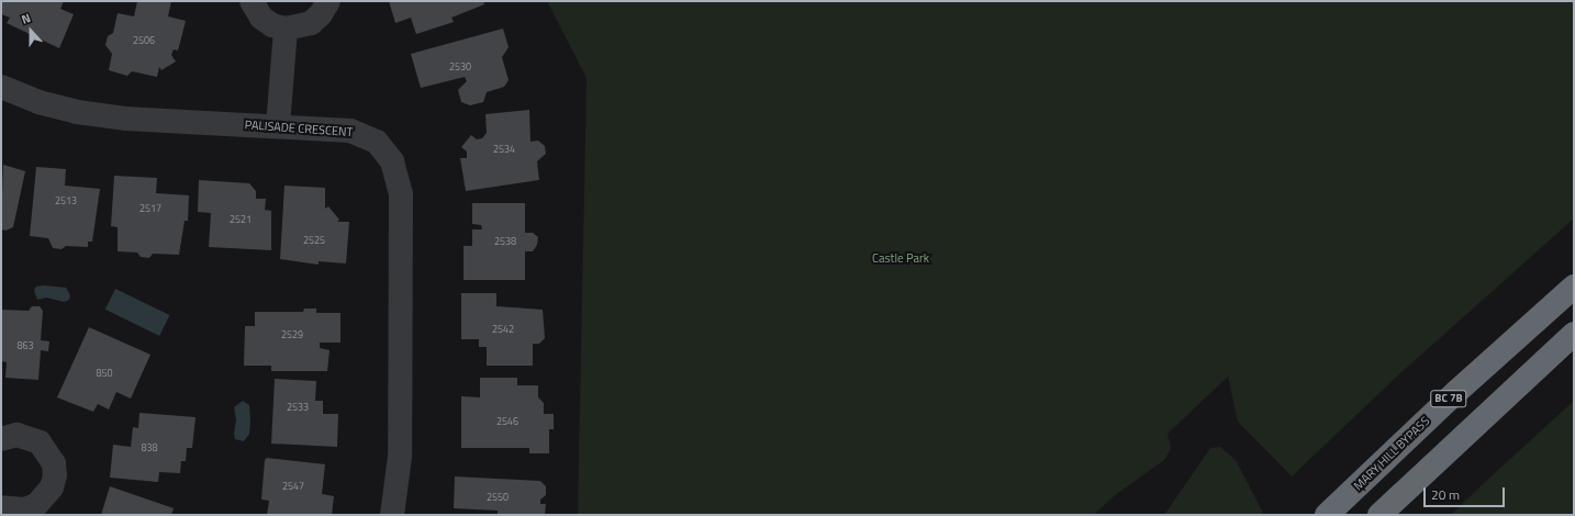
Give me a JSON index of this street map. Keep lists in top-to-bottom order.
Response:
{
  "streets": {
    "highway": ["BC 7B", "MARY HILL BYPASS"],
    "street": ["PALISADE CRESCENT"]
  },
  "parks": ["Castle Park"],
  "house_numbers": [
    "2506",
    "2530",
    "2534",
    "2513",
    "2517",
    "2521",
    "2525",
    "2538",
    "2542",
    "2529",
    "863",
    "850",
    "2533",
    "2546",
    "838",
    "2547",
    "2550"
  ],
  "scale_bar": "20 m",
  "north": "top"
}
